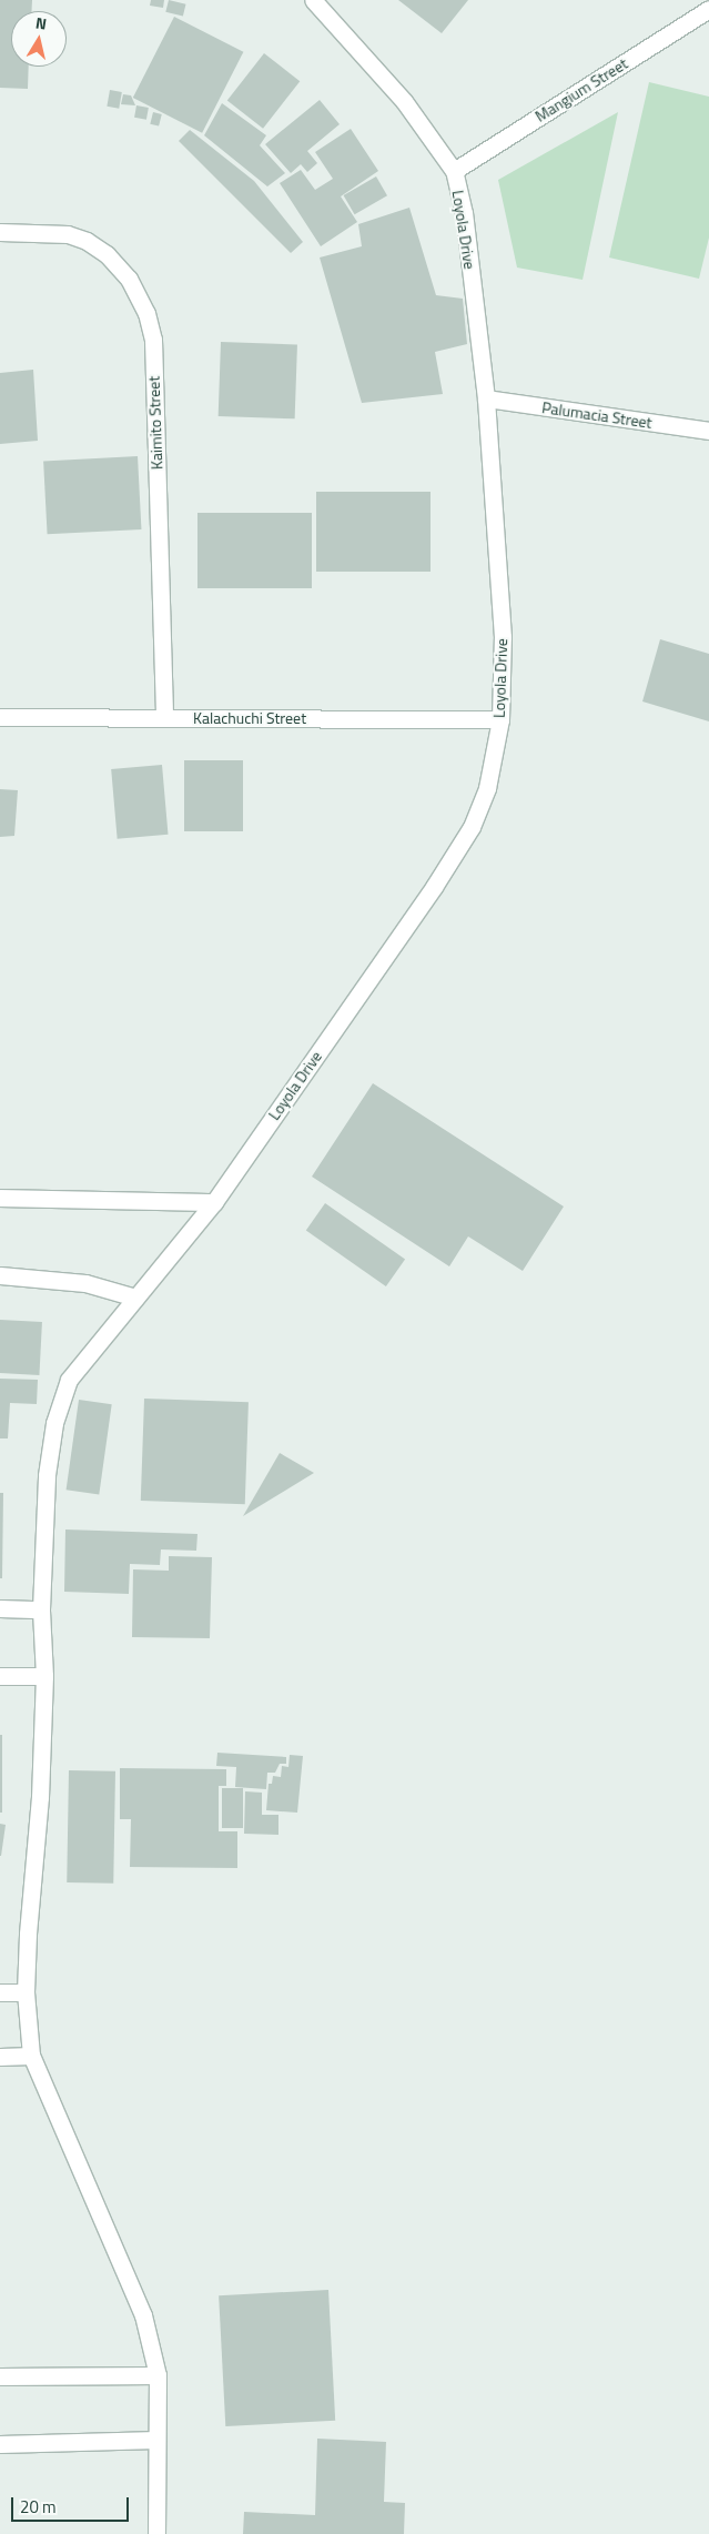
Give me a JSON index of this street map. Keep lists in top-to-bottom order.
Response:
{
  "streets": {
    "street": [
      "Mangium Street",
      "Loyola Drive",
      "Palumacia Street",
      "Kaimito Street",
      "Kalachuchi Street"
    ]
  },
  "crossings": [
    ["Mangium Street", "Loyola Drive"],
    ["Loyola Drive", "Palumacia Street"],
    ["Loyola Drive", "Kalachuchi Street"],
    ["Kaimito Street", "Kalachuchi Street"]
  ],
  "scale_bar": "20 m",
  "north": "top"
}
